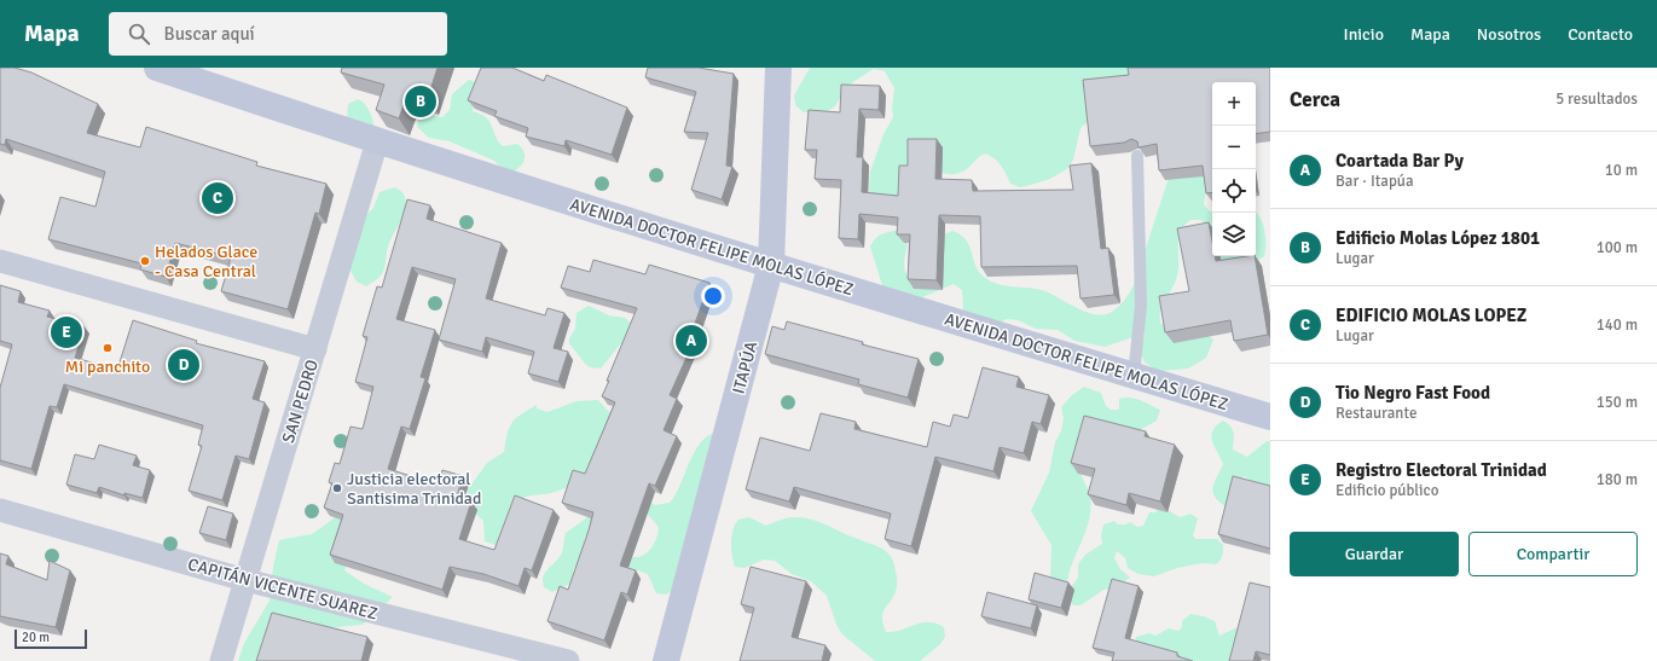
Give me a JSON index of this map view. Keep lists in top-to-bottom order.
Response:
{
  "streets": {
    "main road": ["AVENIDA DOCTOR FELIPE MOLAS LÓPEZ", "ITAPÚA"],
    "street": ["SAN PEDRO", "CAPITÁN VICENTE SUAREZ"]
  },
  "crossings": [
    ["AVENIDA DOCTOR FELIPE MOLAS LÓPEZ", "ITAPÚA"],
    ["AVENIDA DOCTOR FELIPE MOLAS LÓPEZ", "SAN PEDRO"],
    ["SAN PEDRO", "CAPITÁN VICENTE SUAREZ"]
  ],
  "places": ["Helados Glace - Casa Central", "Mi panchito", "Justicia electoral Santisima Trinidad"],
  "scale_bar": "20 m",
  "page": {
    "header": "Mapa",
    "search": "Buscar aquí",
    "nav": [
      "Inicio",
      "Mapa",
      "Nosotros",
      "Contacto"
    ],
    "heading": ["Cerca", "5 resultados"],
    "map_buttons": ["+", "−"],
    "pins": [
      "B",
      "C",
      "E",
      "A",
      "D"
    ],
    "list": [
      {
        "mark": "A",
        "name": "Coartada Bar Py",
        "note": "Bar · Itapúa",
        "value": "10 m"
      },
      {
        "mark": "B",
        "name": "Edificio Molas López 1801",
        "note": "Lugar",
        "value": "100 m"
      },
      {
        "mark": "C",
        "name": "EDIFICIO MOLAS LOPEZ",
        "note": "Lugar",
        "value": "140 m"
      },
      {
        "mark": "D",
        "name": "Tio Negro Fast Food",
        "note": "Restaurante",
        "value": "150 m"
      },
      {
        "mark": "E",
        "name": "Registro Electoral Trinidad",
        "note": "Edificio público",
        "value": "180 m"
      }
    ],
    "buttons": ["Guardar", "Compartir"],
    "scale": "20 m"
  }
}
